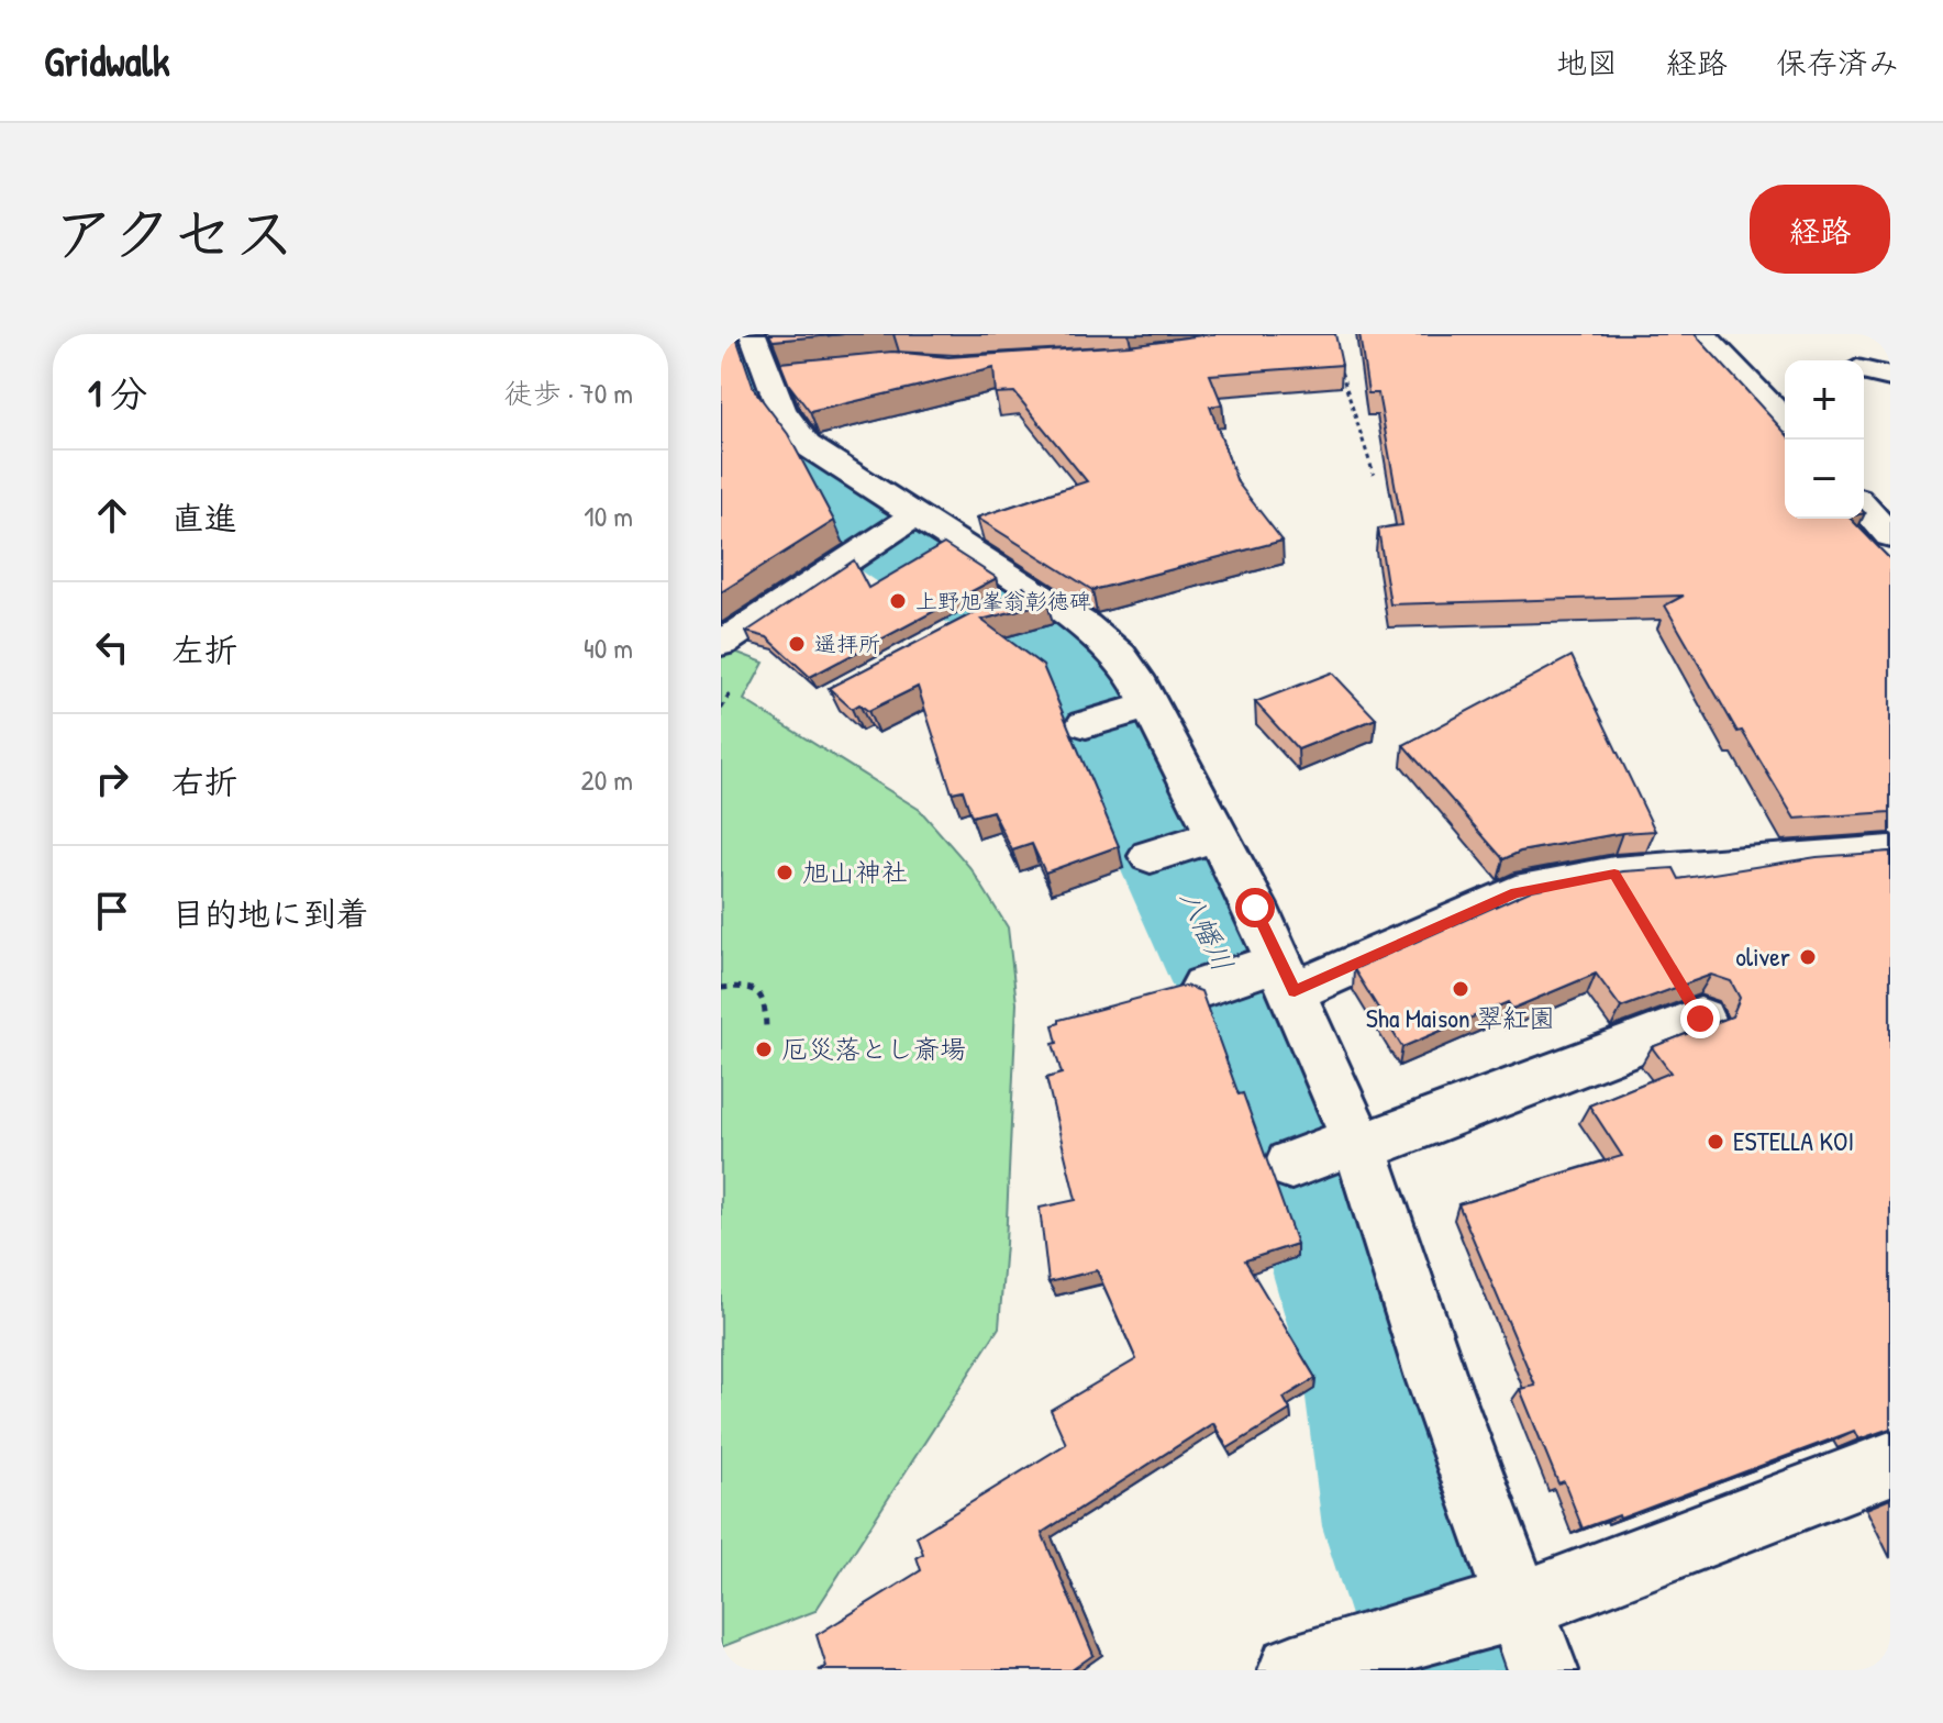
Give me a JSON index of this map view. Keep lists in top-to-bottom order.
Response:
{
  "water": ["八幡川"],
  "places": [
    "上野旭峯翁彰徳碑",
    "遥拝所",
    "旭山神社",
    "oliver",
    "Sha Maison 翠紅園",
    "厄災落とし斎場",
    "ESTELLA KOI"
  ],
  "page": {
    "header": "Gridwalk",
    "nav": ["地図", "経路", "保存済み"],
    "title": "アクセス",
    "buttons": "経路",
    "heading": ["1 分", "徒歩 · 70 m"],
    "map_buttons": ["+", "−"],
    "list": [
      ["直進", "10 m"],
      ["左折", "40 m"],
      ["右折", "20 m"],
      "目的地に到着"
    ]
  }
}
